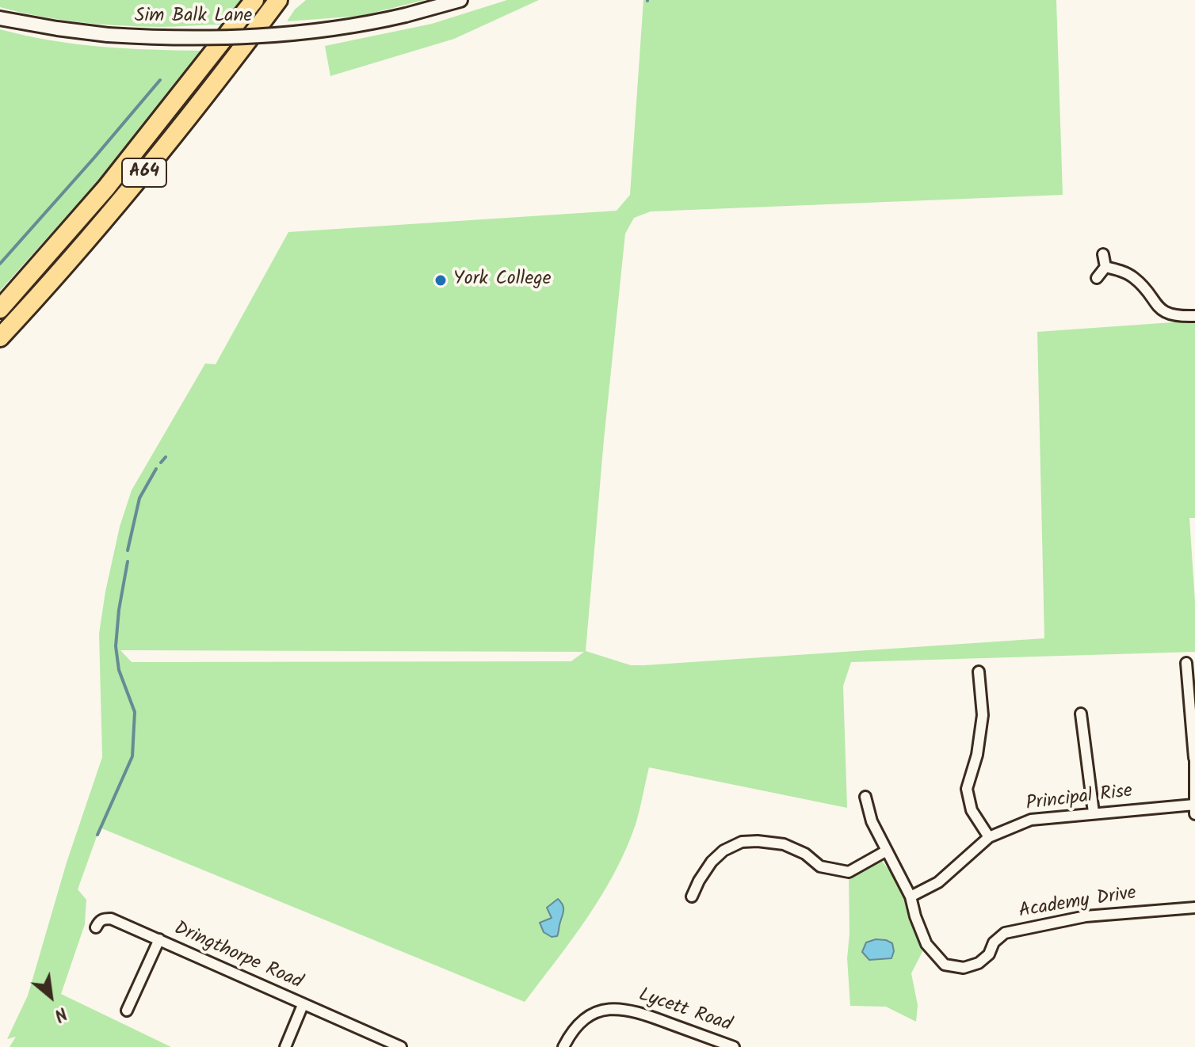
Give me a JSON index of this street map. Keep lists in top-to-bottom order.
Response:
{
  "streets": {
    "highway": ["A64"],
    "street": [
      "Sim Balk Lane",
      "Principal Rise",
      "Academy Drive",
      "Dringthorpe Road",
      "Lycett Road"
    ]
  },
  "crossings": [
    ["Principal Rise", "Academy Drive"]
  ],
  "places": ["York College"],
  "north": "bottom right"
}
